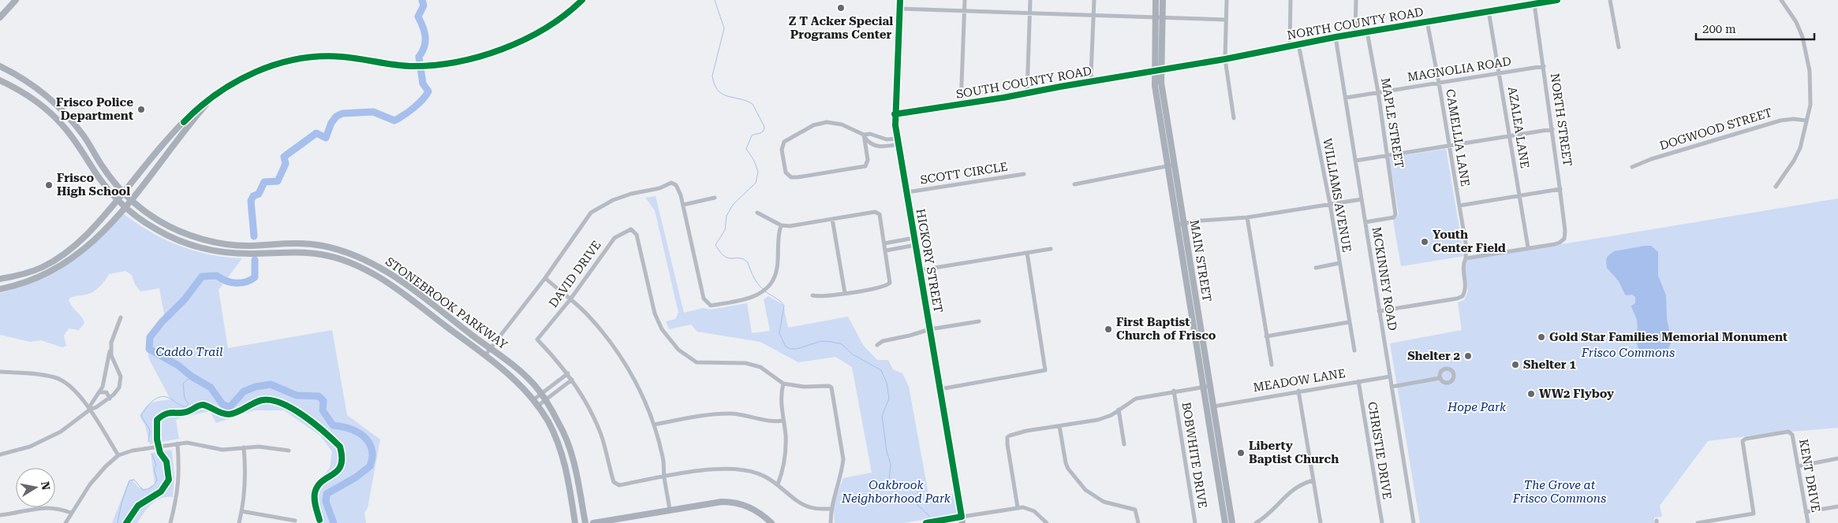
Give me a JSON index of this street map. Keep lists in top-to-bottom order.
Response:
{
  "streets": {
    "main road": [
      "NORTH COUNTY ROAD",
      "SOUTH COUNTY ROAD",
      "HICKORY STREET",
      "MAIN STREET",
      "STONEBROOK PARKWAY"
    ],
    "street": [
      "MAGNOLIA ROAD",
      "NORTH STREET",
      "MAPLE STREET",
      "AZALEA LANE",
      "DOGWOOD STREET",
      "CAMELLIA LANE",
      "SCOTT CIRCLE",
      "WILLIAMS AVENUE",
      "DAVID DRIVE",
      "MCKINNEY ROAD",
      "MEADOW LANE",
      "CHRISTIE DRIVE",
      "BOBWHITE DRIVE",
      "KENT DRIVE"
    ]
  },
  "crossings": [
    ["NORTH COUNTY ROAD", "SOUTH COUNTY ROAD"],
    ["NORTH COUNTY ROAD", "NORTH STREET"],
    ["NORTH COUNTY ROAD", "MAPLE STREET"],
    ["NORTH COUNTY ROAD", "AZALEA LANE"],
    ["NORTH COUNTY ROAD", "CAMELLIA LANE"],
    ["NORTH COUNTY ROAD", "WILLIAMS AVENUE"],
    ["NORTH COUNTY ROAD", "MAIN STREET"],
    ["NORTH COUNTY ROAD", "MCKINNEY ROAD"],
    ["MAGNOLIA ROAD", "NORTH STREET"],
    ["MAGNOLIA ROAD", "MAPLE STREET"],
    ["MAGNOLIA ROAD", "AZALEA LANE"],
    ["MAGNOLIA ROAD", "CAMELLIA LANE"],
    ["MAGNOLIA ROAD", "MCKINNEY ROAD"],
    ["SOUTH COUNTY ROAD", "HICKORY STREET"],
    ["SOUTH COUNTY ROAD", "MAIN STREET"],
    ["NORTH STREET", "AZALEA LANE"],
    ["MAPLE STREET", "MCKINNEY ROAD"],
    ["CAMELLIA LANE", "MCKINNEY ROAD"],
    ["SCOTT CIRCLE", "HICKORY STREET"],
    ["MAIN STREET", "MEADOW LANE"],
    ["MCKINNEY ROAD", "MEADOW LANE"],
    ["MEADOW LANE", "CHRISTIE DRIVE"]
  ],
  "parks": [
    "Caddo Trail",
    "Frisco Commons",
    "Hope Park",
    "Oakbrook Neighborhood Park",
    "The Grove at Frisco Commons"
  ],
  "places": [
    "Z T Acker Special Programs Center",
    "Frisco Police Department",
    "Frisco High School",
    "Youth Center Field",
    "First Baptist Church of Frisco",
    "Gold Star Families Memorial Monument",
    "Shelter 2",
    "Shelter 1",
    "WW2 Flyboy",
    "Liberty Baptist Church"
  ],
  "scale_bar": "200 m",
  "north": "right"
}
